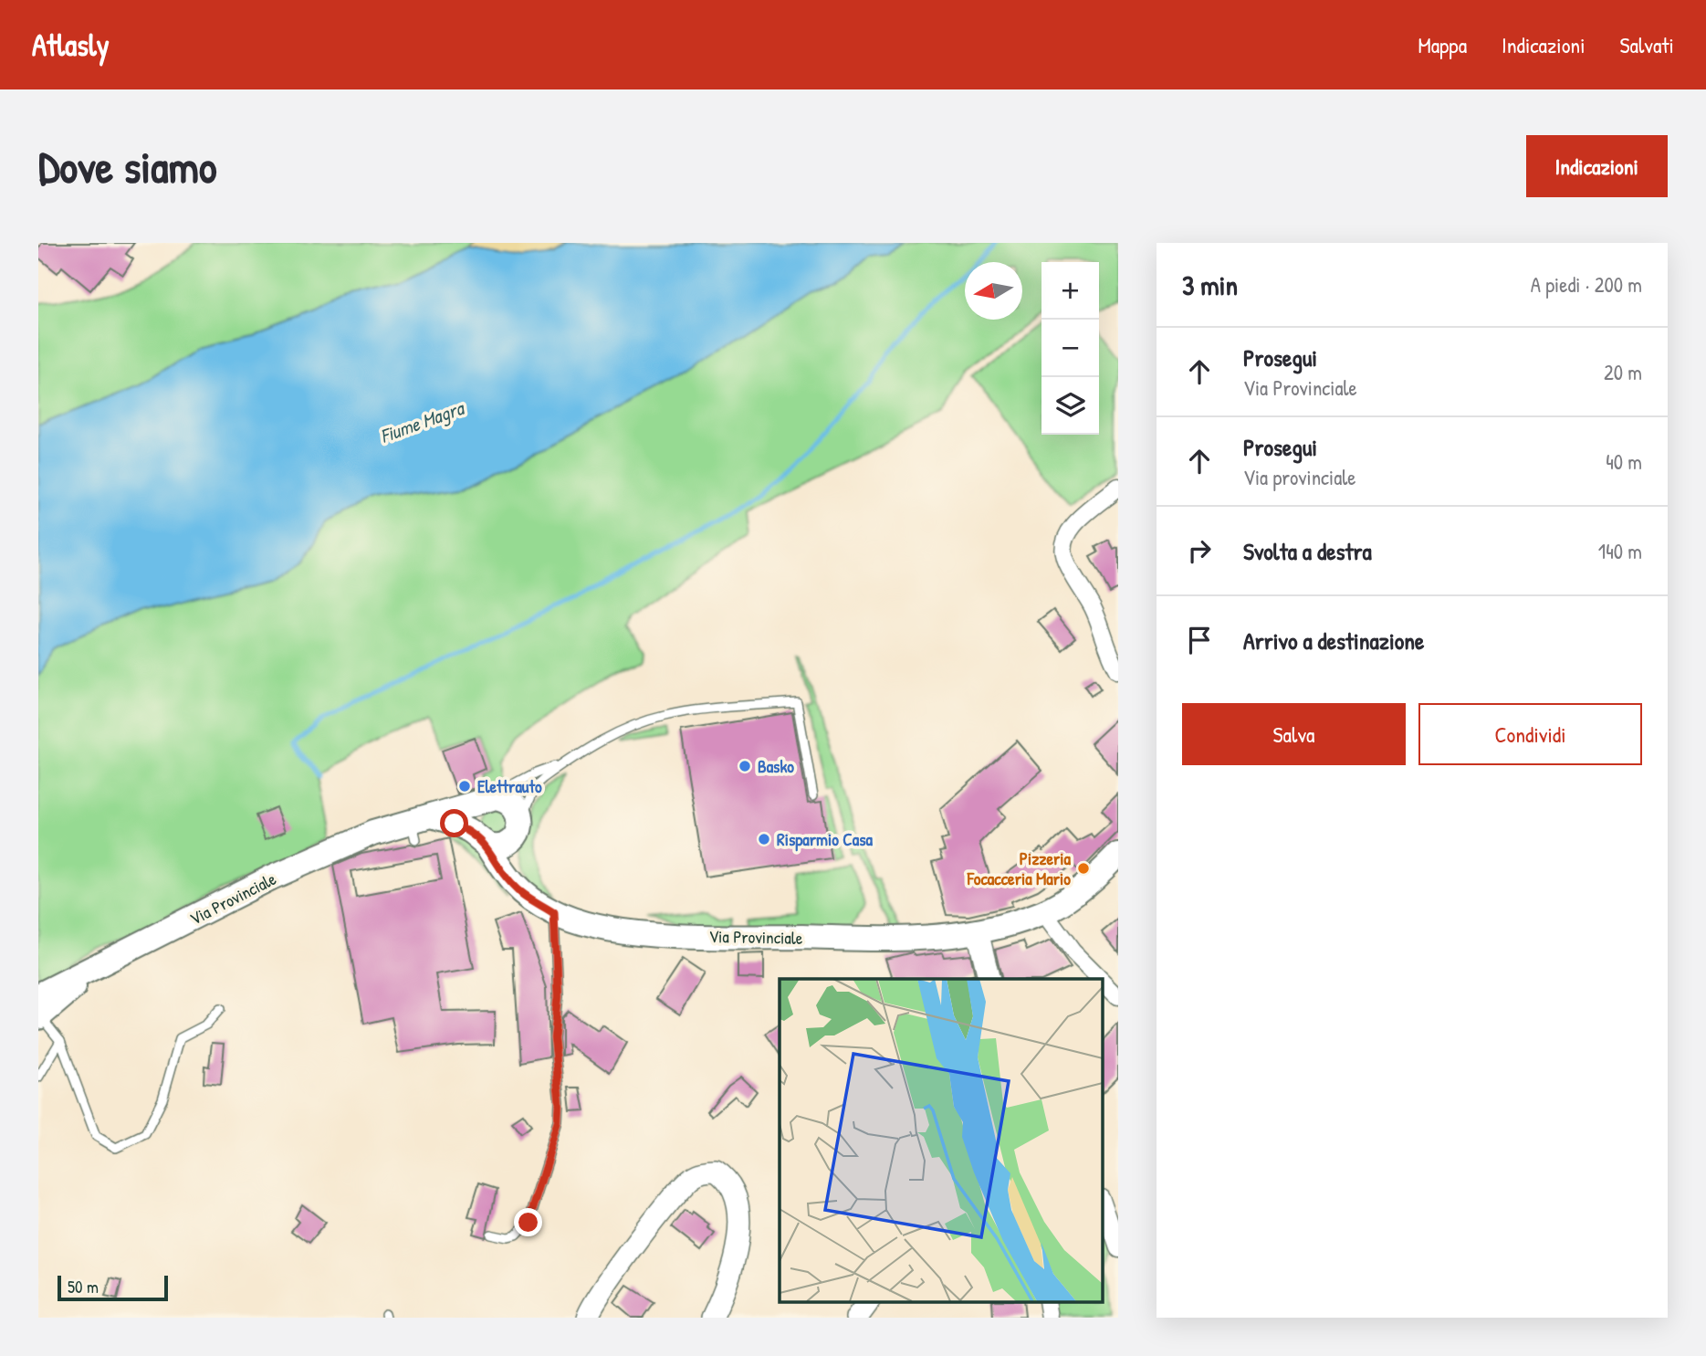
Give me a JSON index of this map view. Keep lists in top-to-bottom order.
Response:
{
  "streets": {
    "main road": ["Via Provinciale"]
  },
  "water": ["Fiume Magra"],
  "places": [
    "Basko",
    "Elettrauto",
    "Risparmio Casa",
    "Pizzeria Focacceria Mario"
  ],
  "scale_bar": "50 m",
  "north": "left",
  "page": {
    "header": "Atlasly",
    "nav": ["Mappa", "Indicazioni", "Salvati"],
    "buttons": [
      "Indicazioni",
      ["Salva", "Condividi"]
    ],
    "title": "Dove siamo",
    "heading": ["3 min", "A piedi · 200 m"],
    "map_buttons": ["+", "−"],
    "list": [
      ["Prosegui", "Via Provinciale", "20 m"],
      ["Prosegui", "Via provinciale", "40 m"],
      ["Svolta a destra", "140 m"],
      "Arrivo a destinazione"
    ],
    "scale": "50 m"
  }
}
